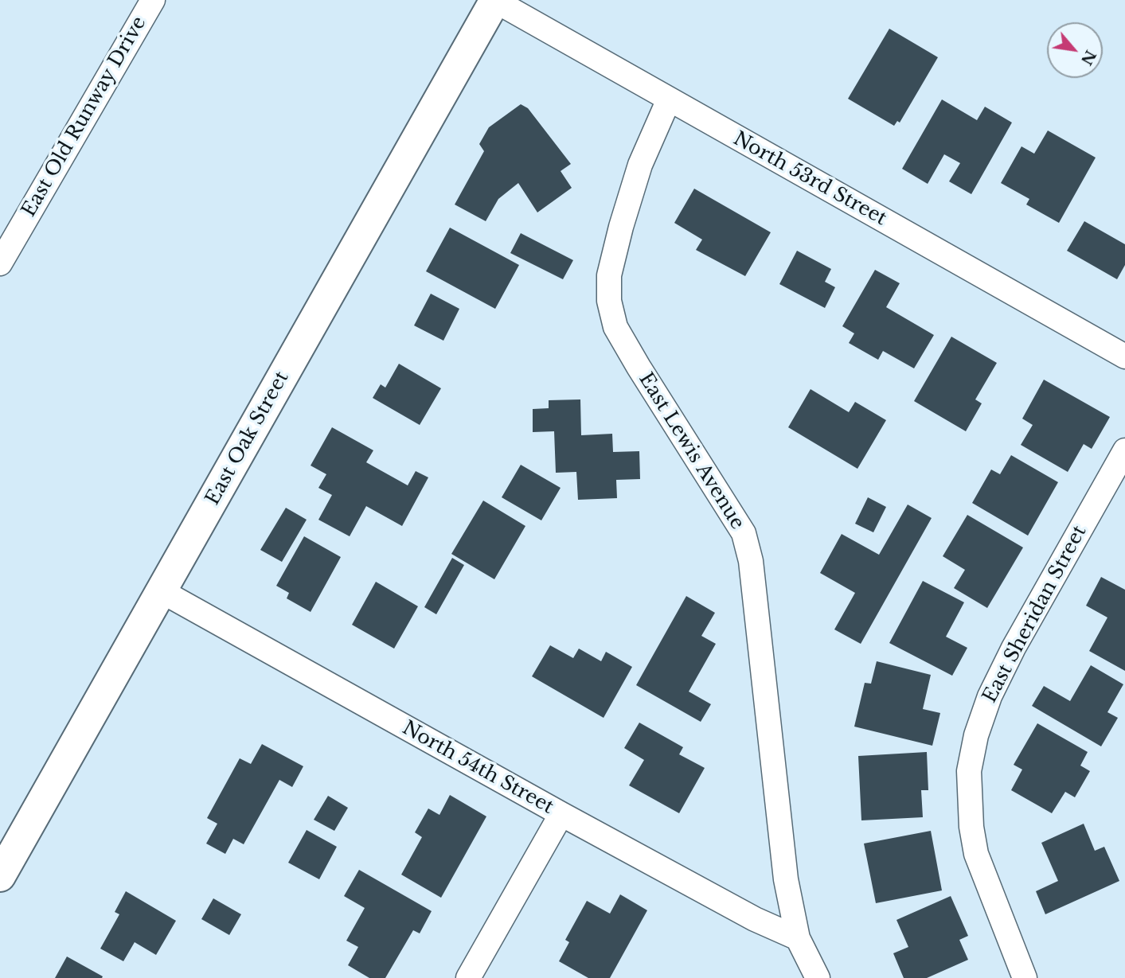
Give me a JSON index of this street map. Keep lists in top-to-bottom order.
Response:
{
  "streets": {
    "street": [
      "East Old Runway Drive",
      "North 53rd Street",
      "East Oak Street",
      "East Lewis Avenue",
      "East Sheridan Street",
      "North 54th Street"
    ]
  },
  "crossings": [
    ["North 53rd Street", "East Oak Street"],
    ["North 53rd Street", "East Lewis Avenue"],
    ["East Oak Street", "North 54th Street"],
    ["East Lewis Avenue", "North 54th Street"]
  ],
  "north": "bottom right"
}
